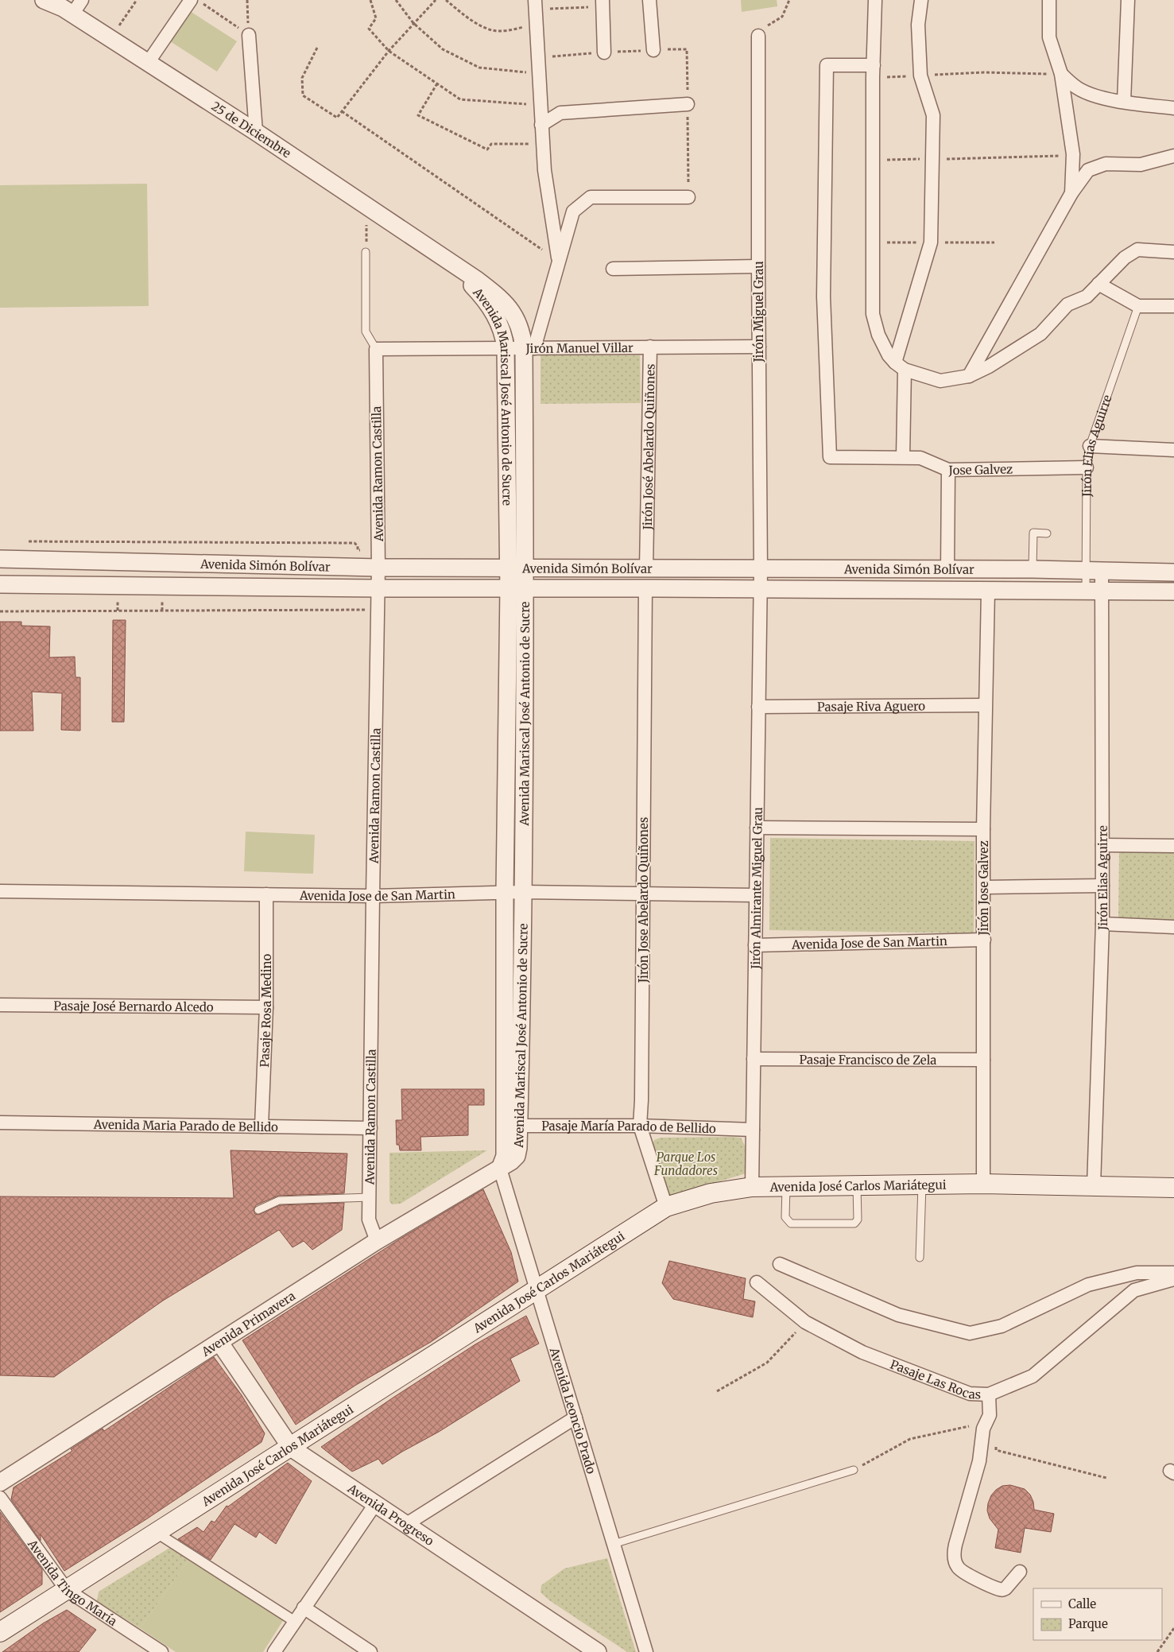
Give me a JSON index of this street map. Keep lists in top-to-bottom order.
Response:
{
  "streets": {
    "main road": ["Avenida José Carlos Mariátegui"],
    "street": [
      "25 de Diciembre",
      "Jirón Miguel Grau",
      "Jirón Manuel Villar",
      "Avenida Mariscal José Antonio de Sucre",
      "Jirón Elias Aguirre",
      "Jirón José Abelardo Quiñones",
      "Jose Galvez",
      "Avenida Ramon Castilla",
      "Avenida Simón Bolívar",
      "Pasaje Riva Aguero",
      "Jirón Almirante Miguel Grau",
      "Jirón Jose Galvez",
      "Avenida Jose de San Martin",
      "Jirón Jose Abelardo Quiñones",
      "Pasaje José Bernardo Alcedo",
      "Pasaje Rosa Medino",
      "Pasaje Francisco de Zela",
      "Avenida Maria Parado de Bellido",
      "Pasaje María Parado de Bellido",
      "Avenida Primavera",
      "Pasaje Las Rocas",
      "Avenida Leoncio Prado",
      "Avenida Progreso",
      "Avenida Tingo María"
    ]
  },
  "crossings": [
    ["25 de Diciembre", "Avenida Mariscal José Antonio de Sucre"],
    ["Jirón Miguel Grau", "Jirón Manuel Villar"],
    ["Jirón Miguel Grau", "Avenida Simón Bolívar"],
    ["Jirón Miguel Grau", "Jirón Almirante Miguel Grau"],
    ["Jirón Manuel Villar", "Avenida Mariscal José Antonio de Sucre"],
    ["Jirón Manuel Villar", "Jirón José Abelardo Quiñones"],
    ["Jirón Manuel Villar", "Avenida Ramon Castilla"],
    ["Avenida Mariscal José Antonio de Sucre", "Avenida Simón Bolívar"],
    ["Avenida Mariscal José Antonio de Sucre", "Avenida Jose de San Martin"],
    ["Avenida Mariscal José Antonio de Sucre", "Pasaje María Parado de Bellido"],
    ["Avenida Mariscal José Antonio de Sucre", "Avenida Primavera"],
    ["Avenida Mariscal José Antonio de Sucre", "Avenida Leoncio Prado"],
    ["Jirón Elias Aguirre", "Jose Galvez"],
    ["Jirón Elias Aguirre", "Avenida Simón Bolívar"],
    ["Jirón Elias Aguirre", "Avenida José Carlos Mariátegui"],
    ["Jirón José Abelardo Quiñones", "Avenida Simón Bolívar"],
    ["Avenida Ramon Castilla", "Avenida Simón Bolívar"],
    ["Avenida Ramon Castilla", "Avenida Jose de San Martin"],
    ["Avenida Ramon Castilla", "Avenida Maria Parado de Bellido"],
    ["Avenida Ramon Castilla", "Avenida Primavera"],
    ["Avenida Simón Bolívar", "Jirón Almirante Miguel Grau"],
    ["Avenida Simón Bolívar", "Jirón Jose Galvez"],
    ["Avenida Simón Bolívar", "Jirón Jose Abelardo Quiñones"],
    ["Pasaje Riva Aguero", "Jirón Almirante Miguel Grau"],
    ["Pasaje Riva Aguero", "Jirón Jose Galvez"],
    ["Jirón Almirante Miguel Grau", "Avenida Jose de San Martin"],
    ["Jirón Almirante Miguel Grau", "Pasaje Francisco de Zela"],
    ["Jirón Almirante Miguel Grau", "Pasaje María Parado de Bellido"],
    ["Jirón Almirante Miguel Grau", "Avenida José Carlos Mariátegui"],
    ["Jirón Jose Galvez", "Avenida Jose de San Martin"],
    ["Jirón Jose Galvez", "Pasaje Francisco de Zela"],
    ["Jirón Jose Galvez", "Avenida José Carlos Mariátegui"],
    ["Avenida Jose de San Martin", "Jirón Jose Abelardo Quiñones"],
    ["Avenida Jose de San Martin", "Pasaje Rosa Medino"],
    ["Jirón Jose Abelardo Quiñones", "Pasaje María Parado de Bellido"],
    ["Jirón Jose Abelardo Quiñones", "Avenida José Carlos Mariátegui"],
    ["Pasaje José Bernardo Alcedo", "Pasaje Rosa Medino"],
    ["Pasaje Rosa Medino", "Avenida Maria Parado de Bellido"],
    ["Avenida José Carlos Mariátegui", "Avenida Leoncio Prado"],
    ["Avenida José Carlos Mariátegui", "Avenida Progreso"],
    ["Avenida José Carlos Mariátegui", "Avenida Tingo María"],
    ["Avenida Primavera", "Avenida Leoncio Prado"],
    ["Avenida Primavera", "Avenida Progreso"]
  ],
  "parks": ["Parque Los Fundadores"],
  "legend": ["Calle", "Parque"]
}
